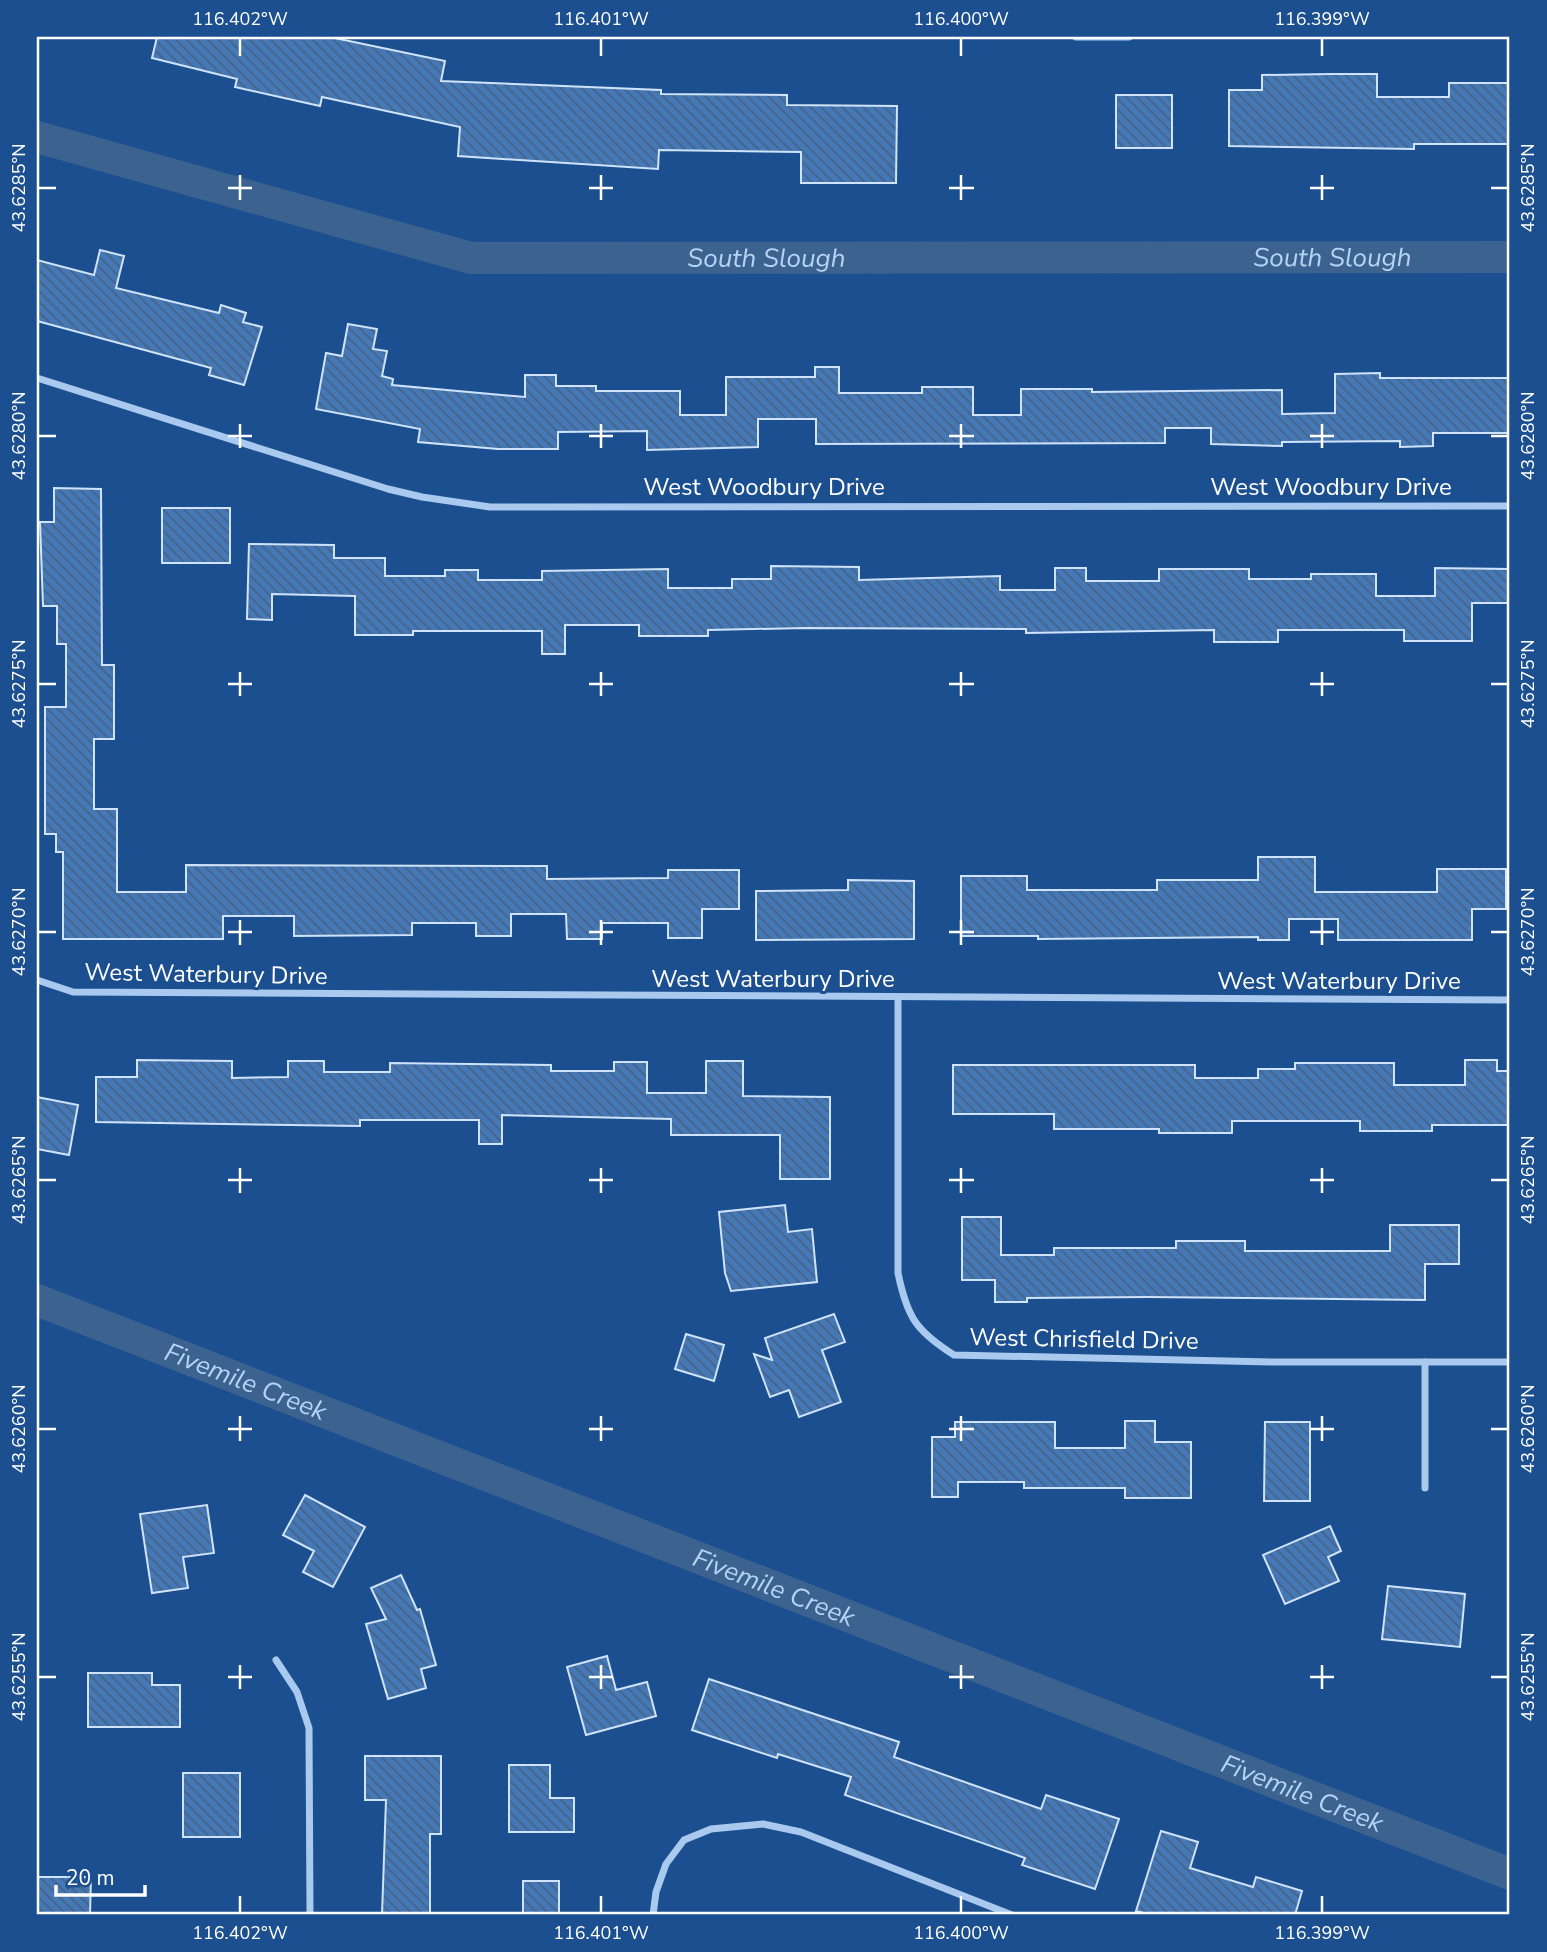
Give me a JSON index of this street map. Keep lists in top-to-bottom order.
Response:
{
  "streets": {
    "street": ["West Woodbury Drive", "West Waterbury Drive", "West Chrisfield Drive"]
  },
  "crossings": [
    ["West Waterbury Drive", "West Chrisfield Drive"]
  ],
  "water": ["South Slough", "Fivemile Creek"],
  "scale_bar": "20 m",
  "coordinates": [
    "116.402°W",
    "116.401°W",
    "116.400°W",
    "116.399°W",
    "43.6285°N",
    "43.6280°N",
    "43.6275°N",
    "43.6270°N",
    "43.6265°N",
    "43.6260°N",
    "43.6255°N"
  ]
}
